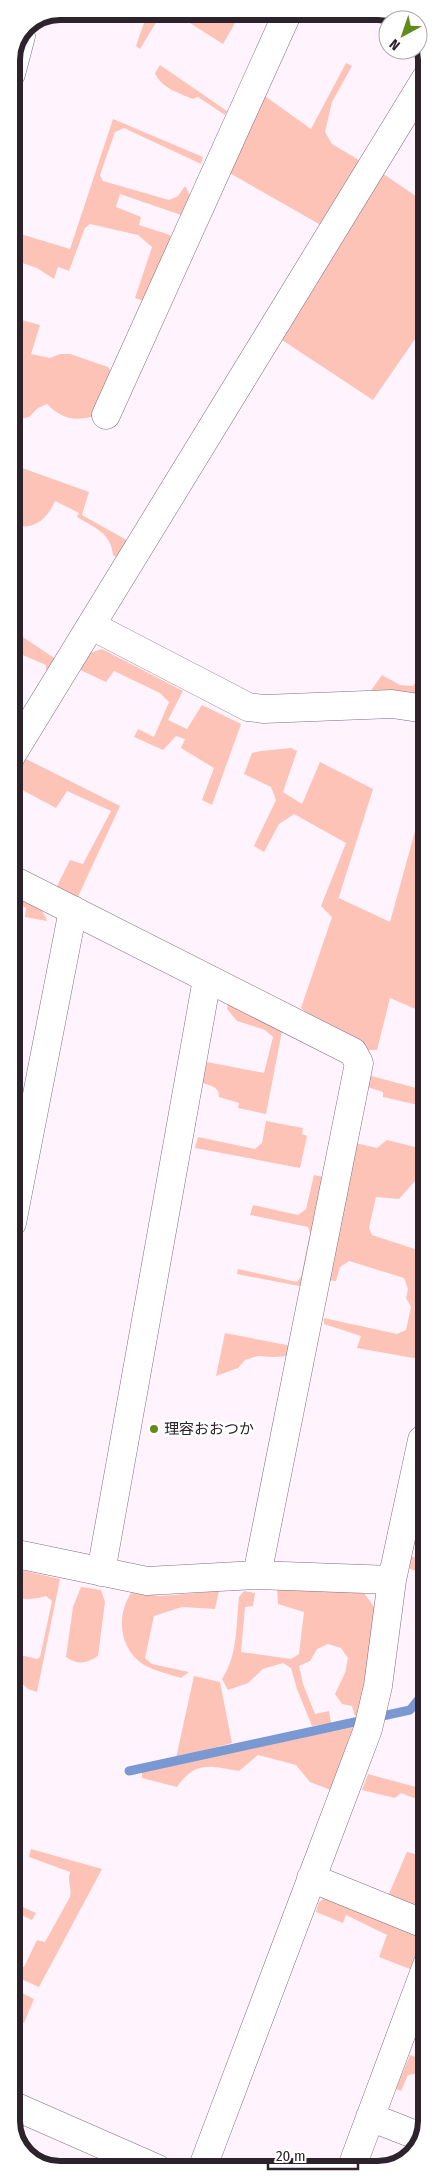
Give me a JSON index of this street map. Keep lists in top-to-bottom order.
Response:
{
  "places": ["理容おおつか"],
  "scale_bar": "20 m",
  "north": "bottom left"
}
